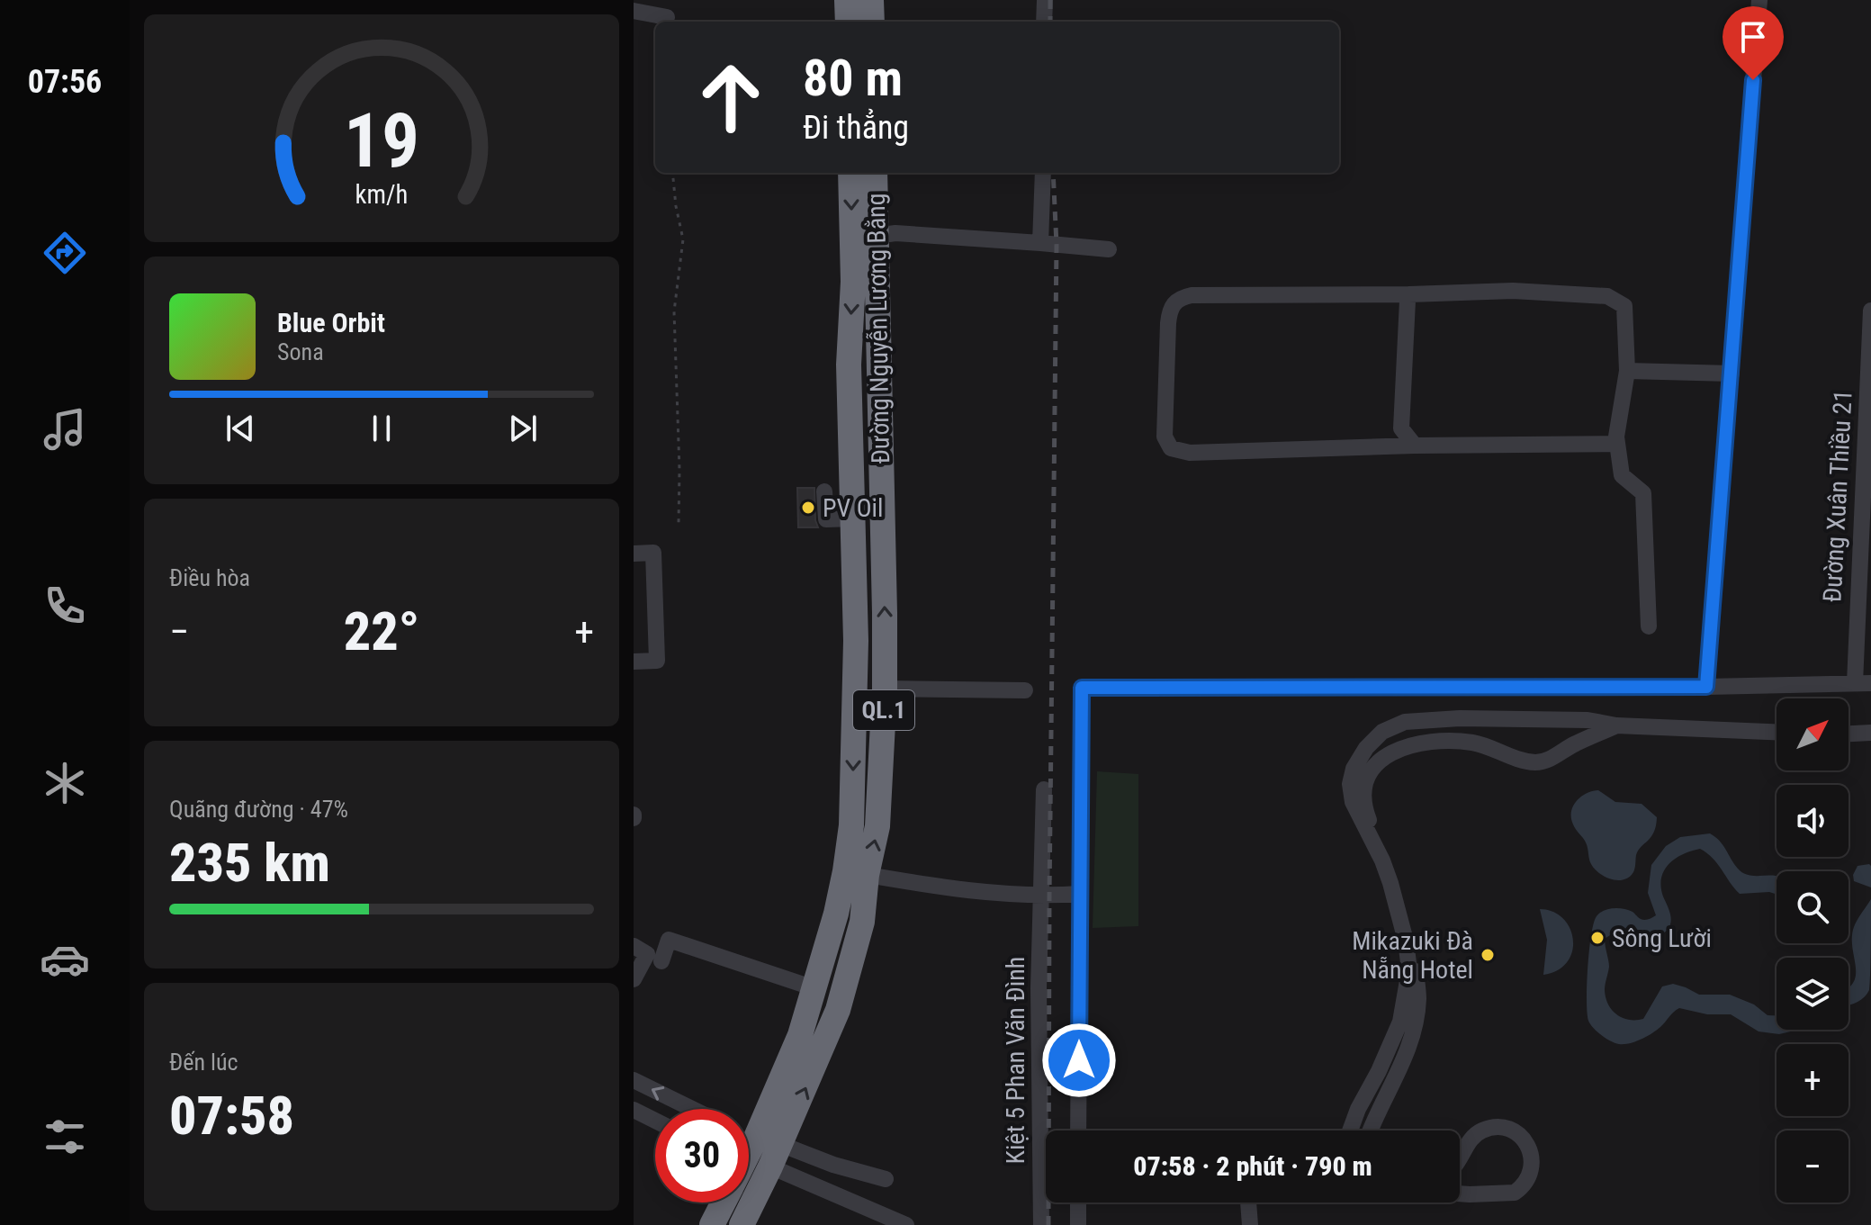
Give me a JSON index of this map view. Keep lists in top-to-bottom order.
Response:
{
  "streets": {
    "highway": ["Đường Nguyễn Lương Bằng", "QL.1"],
    "street": ["Đường Xuân Thiều 21", "Kiệt 5 Phan Văn Đình"]
  },
  "crossings": [
    ["Đường Nguyễn Lương Bằng", "QL.1"]
  ],
  "places": ["PV Oil", "Sông Lười", "Mikazuki Đà Nẵng Hotel"],
  "north": "top right",
  "page": {
    "tabs": "07:56",
    "turn": ["80 m", "Đi thẳng"],
    "song": ["Blue Orbit", "Sona"],
    "tile": [
      "Điều hòa",
      ["Quãng đường · 47%", "235 km"],
      ["Đến lúc", "07:58"]
    ],
    "heat": ["−", "22°", "+"],
    "map_buttons": ["+", "−"],
    "limit": "30",
    "trip": "07:58 · 2 phút · 790 m",
    "gauge": ["19", "km/h"]
  }
}
